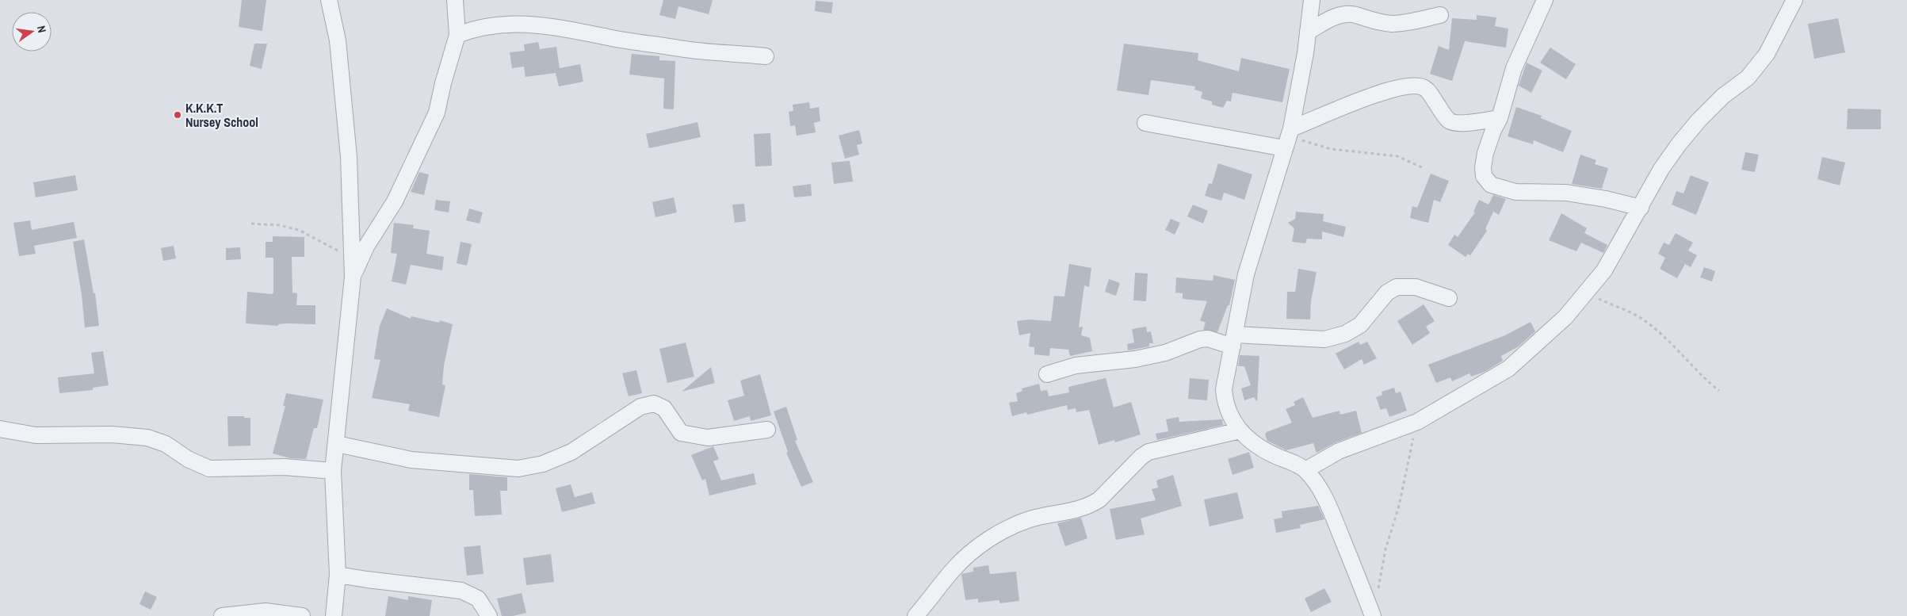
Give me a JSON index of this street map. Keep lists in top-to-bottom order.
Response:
{
  "places": ["K.K.K.T Nursey School"],
  "north": "right"
}
